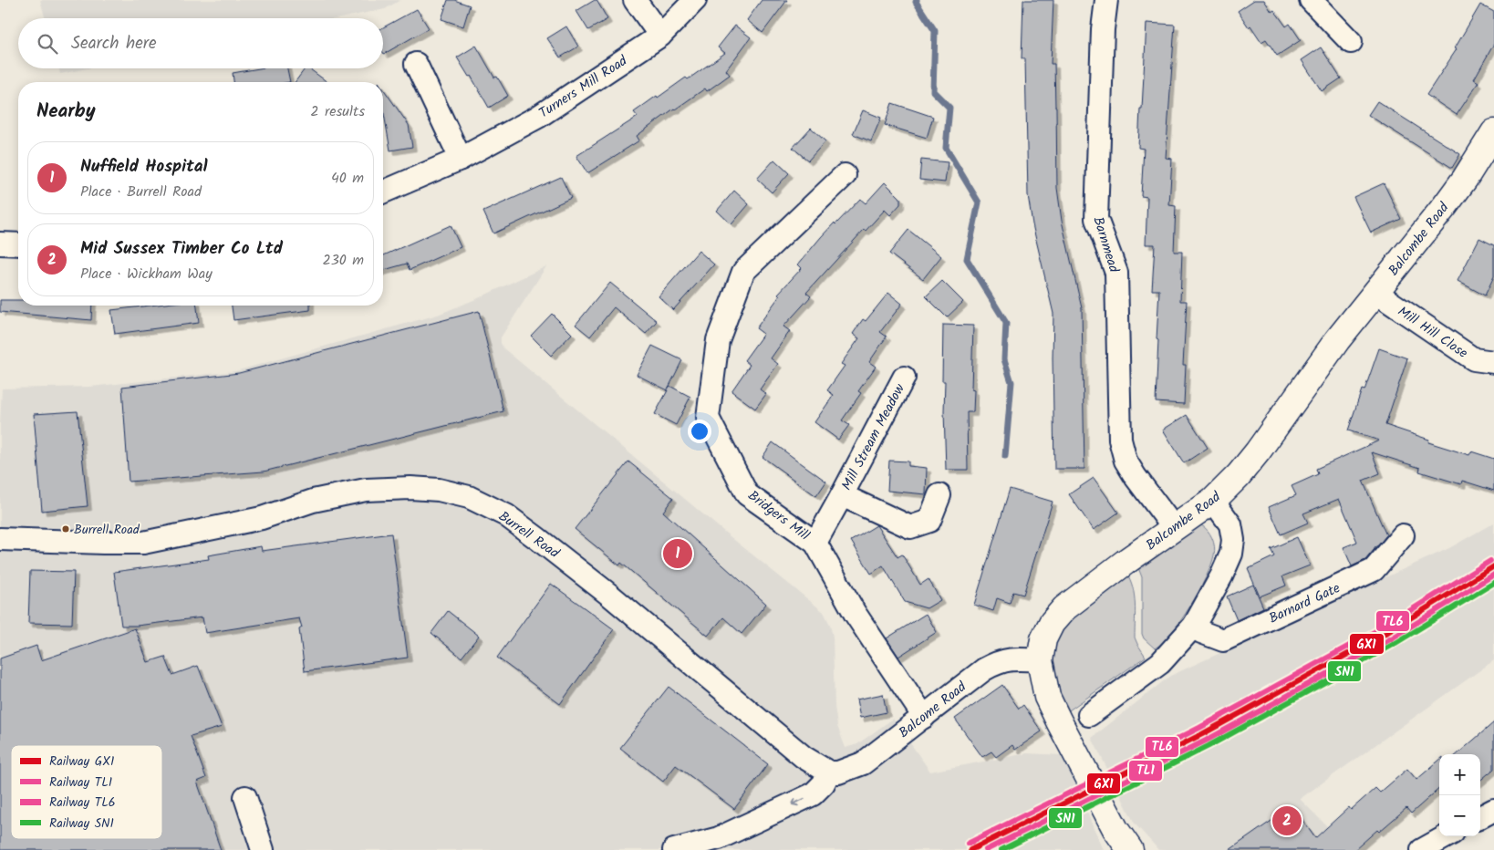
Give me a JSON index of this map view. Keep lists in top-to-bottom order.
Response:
{
  "streets": {
    "street": [
      "Turners Mill Road",
      "Balcombe Road",
      "Barnmead",
      "Mill Hill Close",
      "Mill Stream Meadow",
      "Bridgers Mill",
      "Burrell Road",
      "Barnard Gate",
      "Balcome Road"
    ]
  },
  "crossings": [
    ["Balcombe Road", "Barnmead"],
    ["Balcombe Road", "Mill Hill Close"],
    ["Balcombe Road", "Balcome Road"],
    ["Mill Stream Meadow", "Bridgers Mill"],
    ["Bridgers Mill", "Balcome Road"],
    ["Burrell Road", "Balcome Road"]
  ],
  "places": ["Burrell Road"],
  "lines": [
    "rail line TL6",
    "rail line GX1",
    "rail line TL1",
    "rail line SN1"
  ],
  "legend": [
    "Railway GX1",
    "Railway TL1",
    "Railway TL6",
    "Railway SN1"
  ],
  "page": {
    "search": "Search here",
    "heading": ["Nearby", "2 results"],
    "list": [
      {
        "mark": "1",
        "name": "Nuffield Hospital",
        "note": "Place · Burrell Road",
        "value": "40 m"
      },
      {
        "mark": "2",
        "name": "Mid Sussex Timber Co Ltd",
        "note": "Place · Wickham Way",
        "value": "230 m"
      }
    ],
    "pins": ["1", "2"],
    "map_buttons": ["+", "−"]
  }
}
